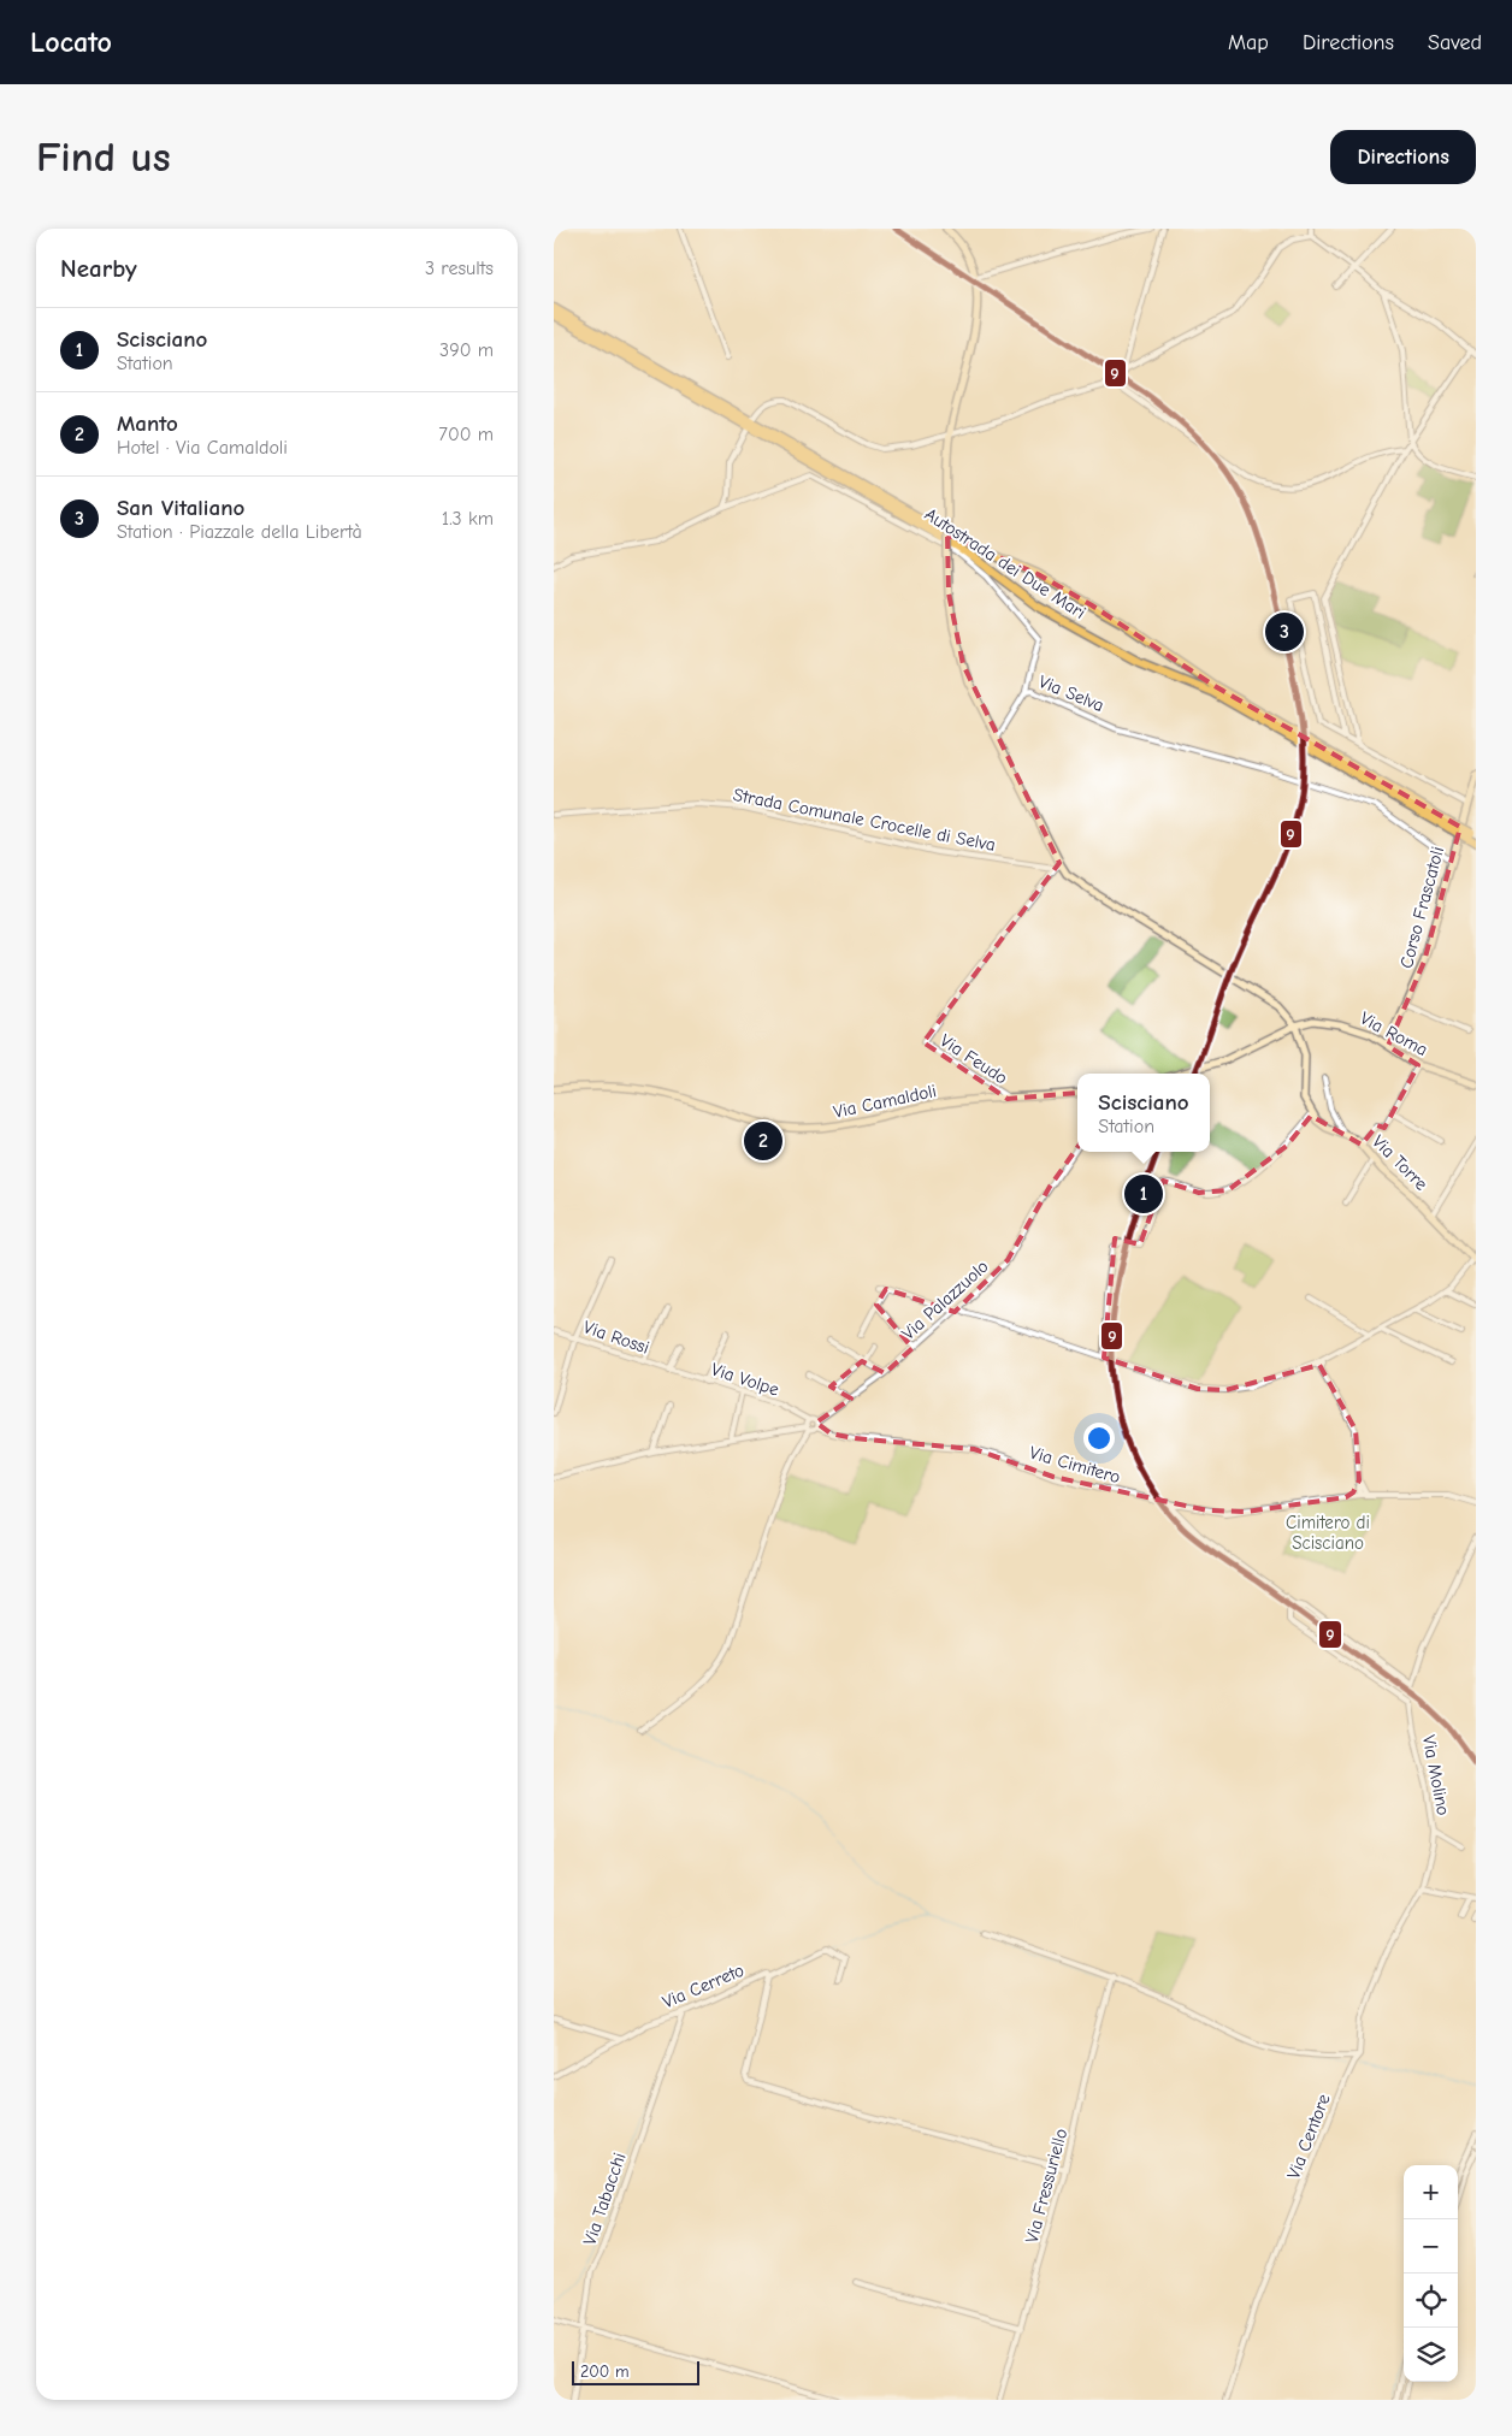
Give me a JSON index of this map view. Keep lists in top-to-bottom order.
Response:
{
  "streets": {
    "highway": ["Autostrada dei Due Mari"],
    "street": [
      "Via Selva",
      "Strada Comunale Crocelle di Selva",
      "Corso Frascatoli",
      "Via Roma",
      "Via Feudo",
      "Via Camaldoli",
      "Via Torre",
      "Via Palazzuolo",
      "Via Rossi",
      "Via Volpe",
      "Via Cimitero",
      "Via Molino",
      "Via Cerreto",
      "Via Centore",
      "Via Fressuriello",
      "Via Tabacchi"
    ]
  },
  "crossings": [
    ["Autostrada dei Due Mari", "Corso Frascatoli"],
    ["Via Selva", "Corso Frascatoli"],
    ["Strada Comunale Crocelle di Selva", "Via Feudo"],
    ["Corso Frascatoli", "Via Roma"],
    ["Via Feudo", "Via Camaldoli"],
    ["Via Palazzuolo", "Via Volpe"],
    ["Via Palazzuolo", "Via Cimitero"],
    ["Via Rossi", "Via Volpe"],
    ["Via Volpe", "Via Cimitero"],
    ["Via Molino", "Via Centore"],
    ["Via Cerreto", "Via Tabacchi"]
  ],
  "parks": ["Cimitero di Scisciano"],
  "lines": ["transit line 9"],
  "scale_bar": "200 m",
  "page": {
    "header": "Locato",
    "nav": ["Map", "Directions", "Saved"],
    "buttons": "Directions",
    "title": "Find us",
    "heading": ["Nearby", "3 results"],
    "list": [
      {
        "mark": "1",
        "name": "Scisciano",
        "note": "Station",
        "value": "390 m"
      },
      {
        "mark": "2",
        "name": "Manto",
        "note": "Hotel · Via Camaldoli",
        "value": "700 m"
      },
      {
        "mark": "3",
        "name": "San Vitaliano",
        "note": "Station · Piazzale della Libertà",
        "value": "1.3 km"
      }
    ],
    "pins": ["3", "2", "1"],
    "popup": ["Scisciano", "Station"],
    "map_buttons": ["+", "−"],
    "scale": "200 m"
  }
}
